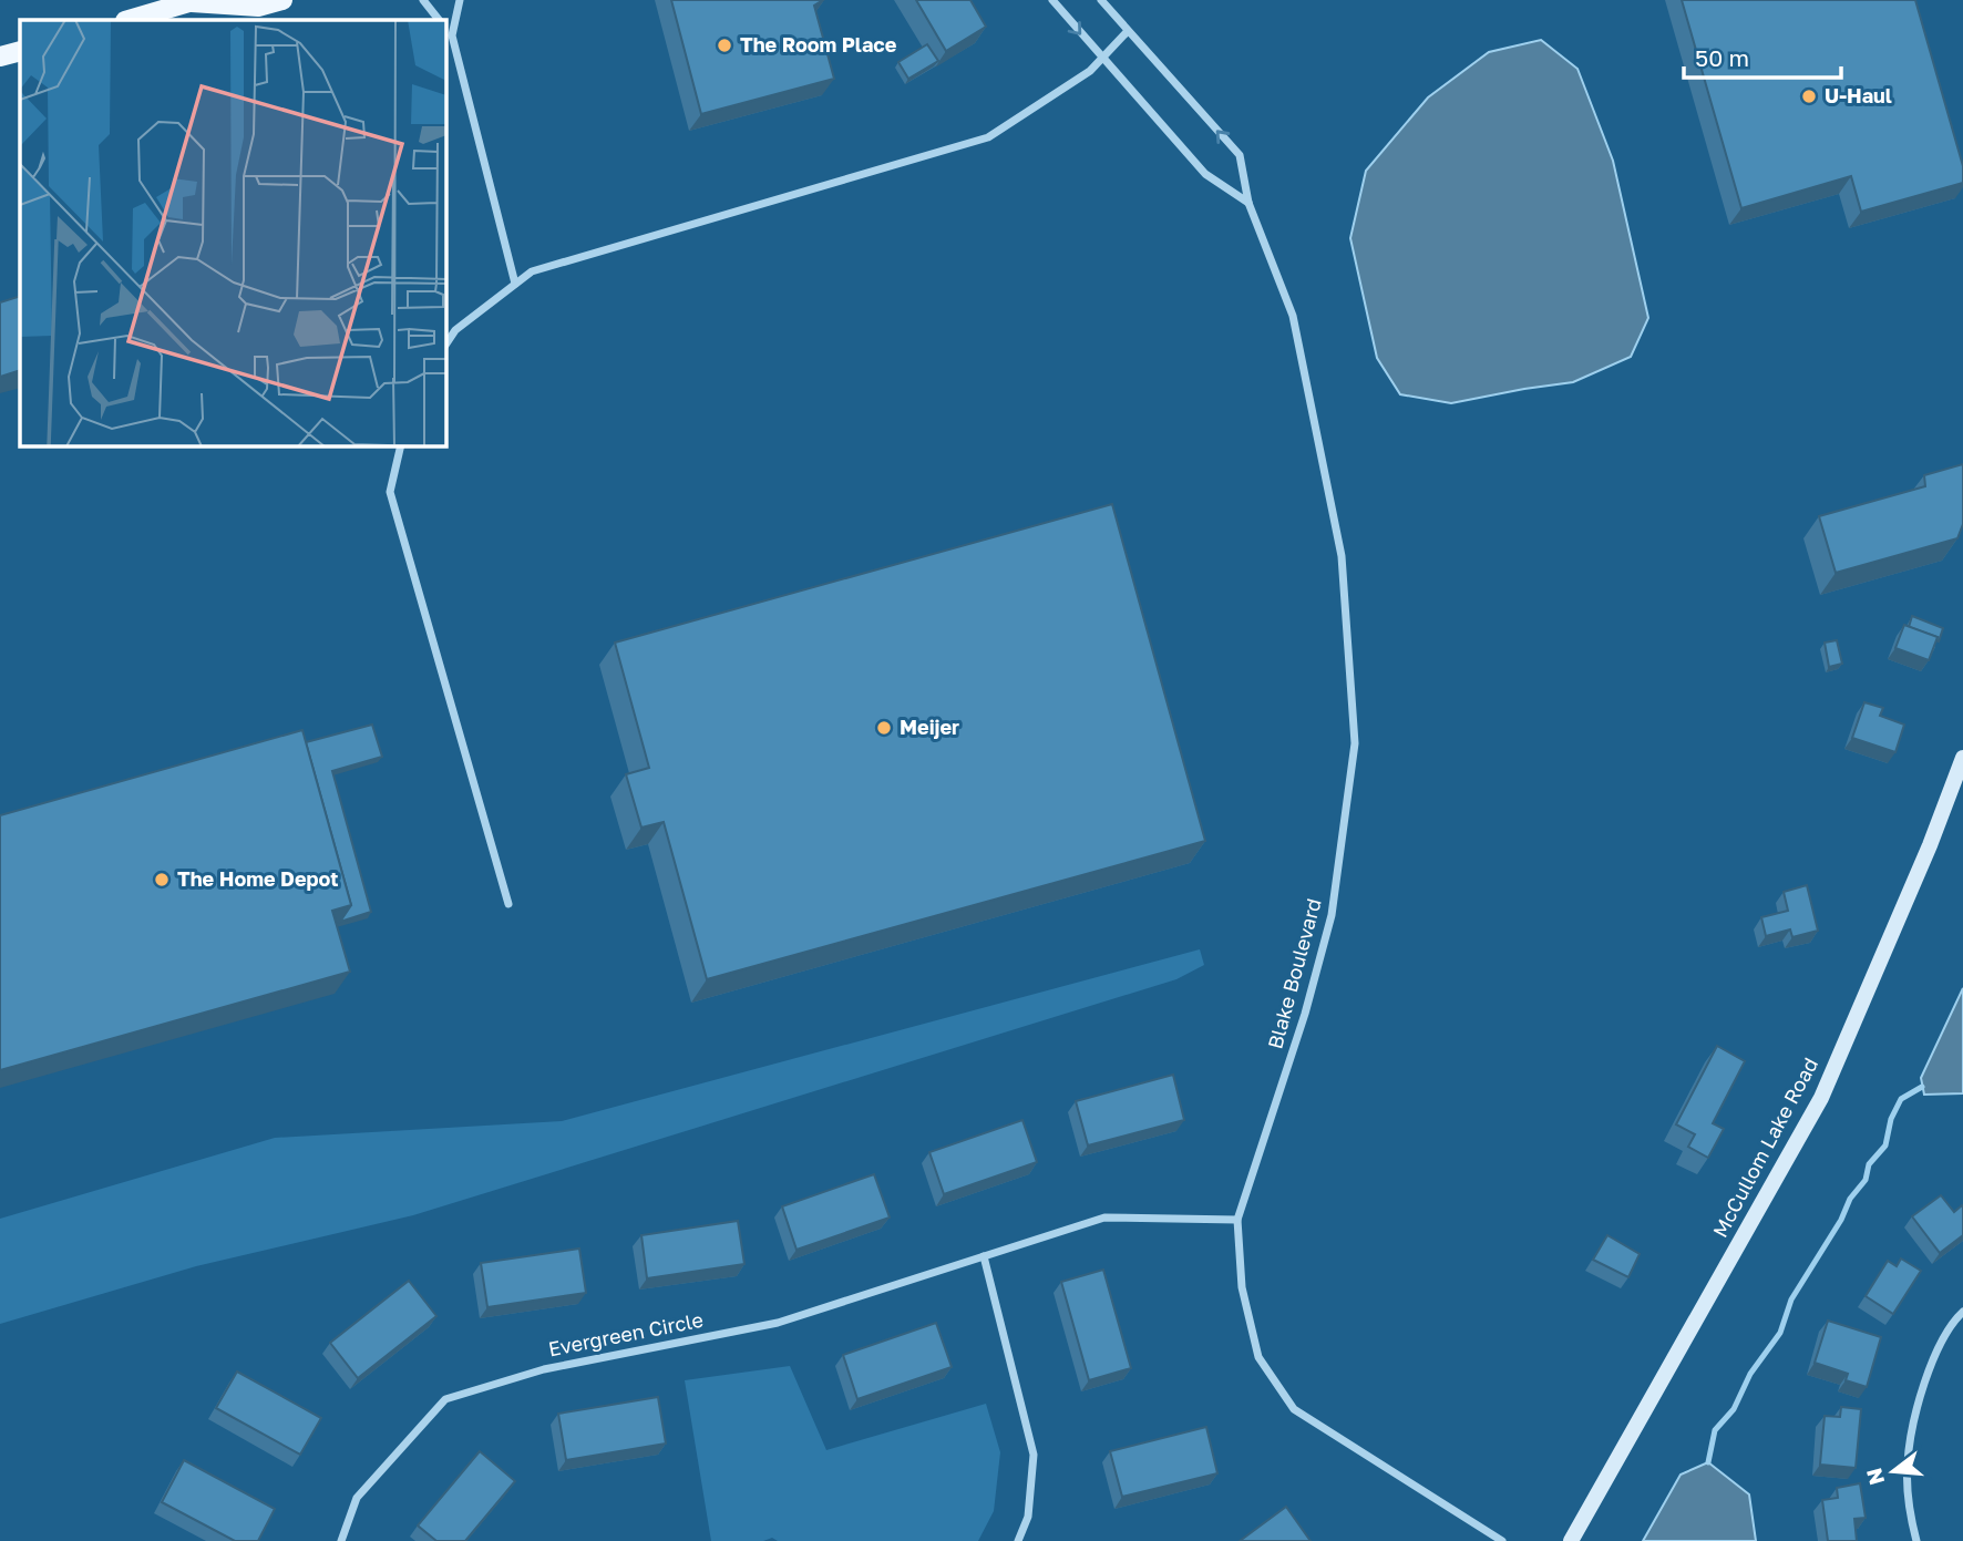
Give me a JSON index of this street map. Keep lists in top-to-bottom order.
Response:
{
  "streets": {
    "street": ["Blake Boulevard", "McCullom Lake Road", "Evergreen Circle"]
  },
  "crossings": [
    ["Blake Boulevard", "Evergreen Circle"]
  ],
  "places": [
    "The Room Place",
    "U-Haul",
    "Meijer",
    "The Home Depot"
  ],
  "scale_bar": "50 m",
  "north": "left"
}
